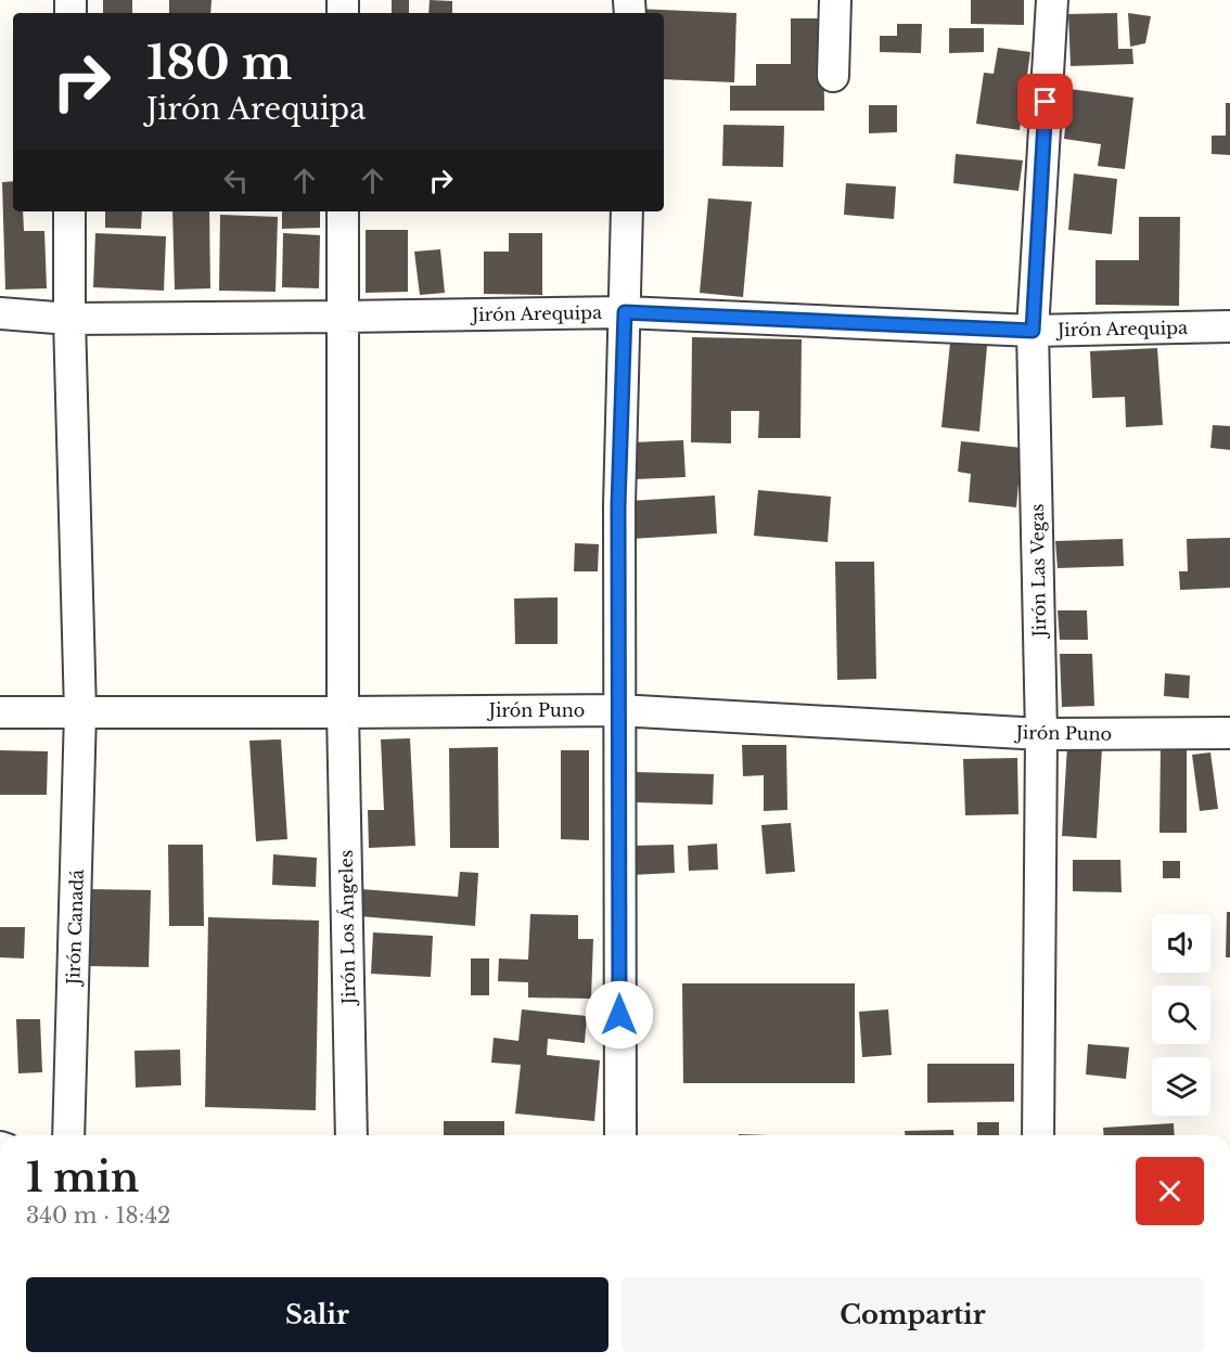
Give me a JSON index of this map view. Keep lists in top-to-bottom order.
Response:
{
  "streets": {
    "street": [
      "Jirón Arequipa",
      "Jirón Las Vegas",
      "Jirón Puno",
      "Jirón Canadá",
      "Jirón Los Ángeles"
    ]
  },
  "crossings": [
    ["Jirón Arequipa", "Jirón Las Vegas"],
    ["Jirón Arequipa", "Jirón Canadá"],
    ["Jirón Arequipa", "Jirón Los Ángeles"],
    ["Jirón Las Vegas", "Jirón Puno"],
    ["Jirón Puno", "Jirón Canadá"],
    ["Jirón Puno", "Jirón Los Ángeles"]
  ],
  "page": {
    "turn": ["180 m", "Jirón Arequipa"],
    "heading": ["1 min", "340 m · 18:42"],
    "buttons": ["Salir", "Compartir"]
  }
}
